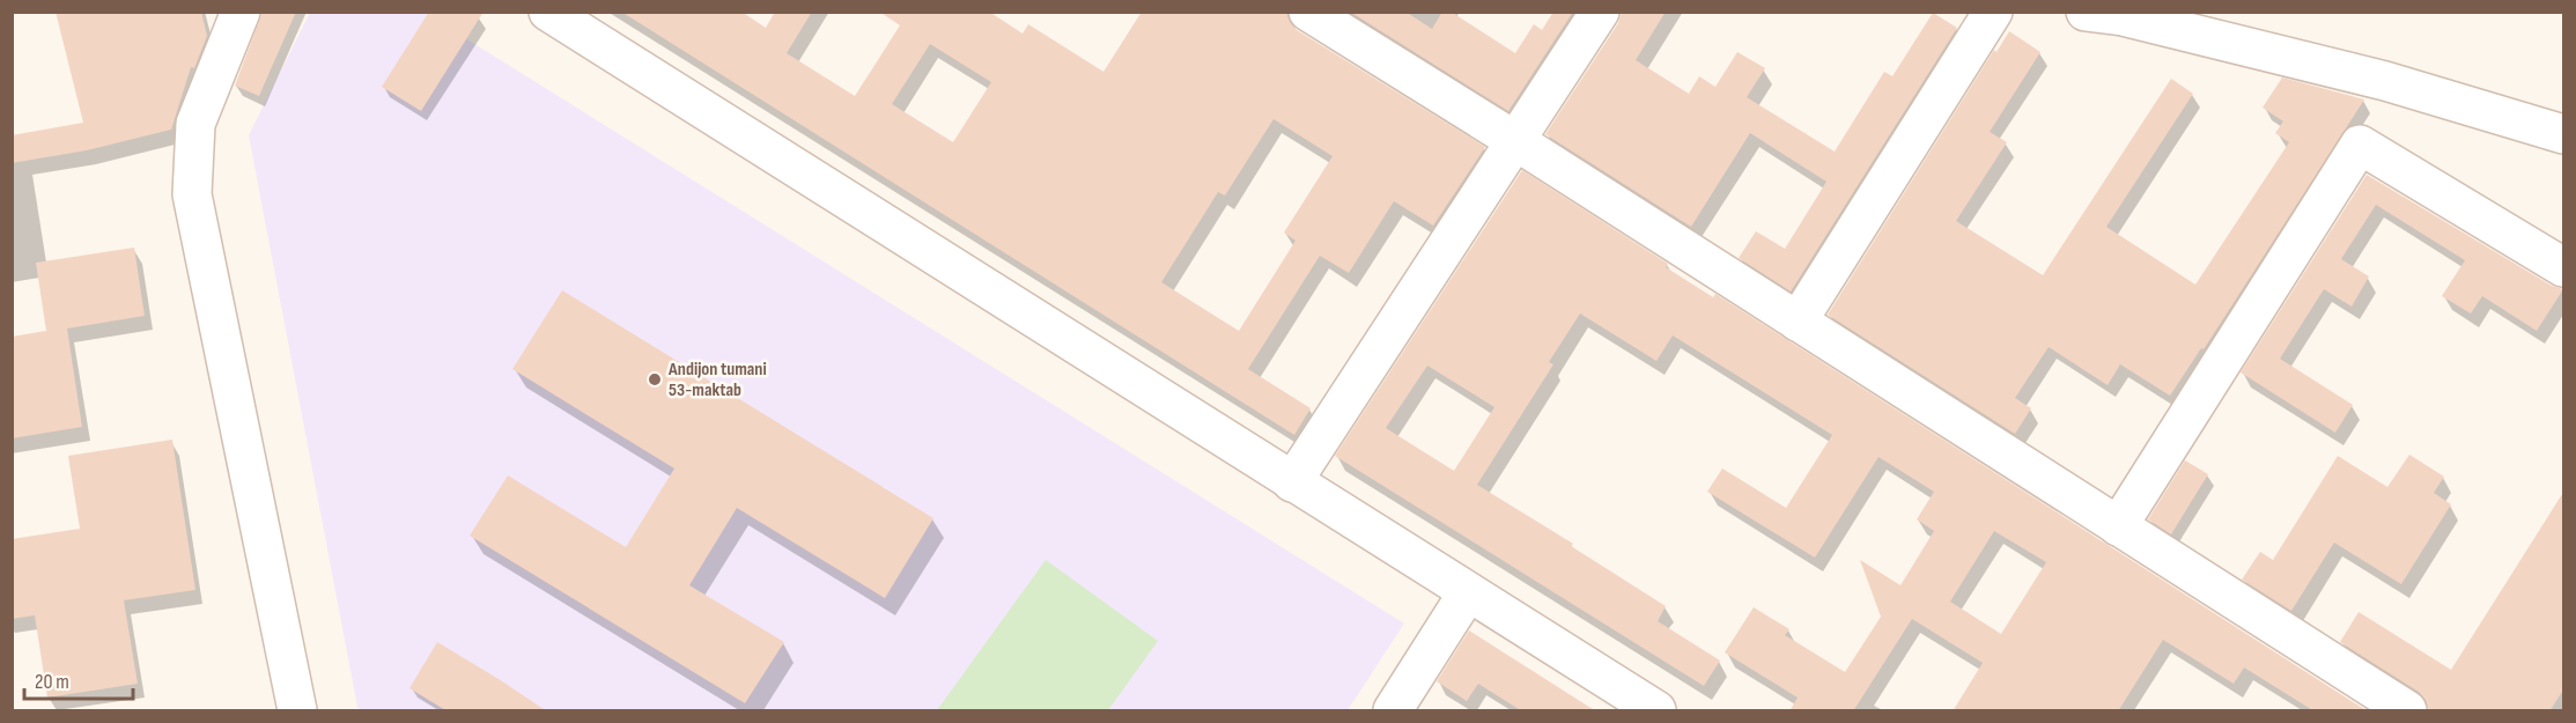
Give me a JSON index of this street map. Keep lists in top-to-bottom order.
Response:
{
  "places": ["Andijon tumani 53-maktab"],
  "scale_bar": "20 m"
}
